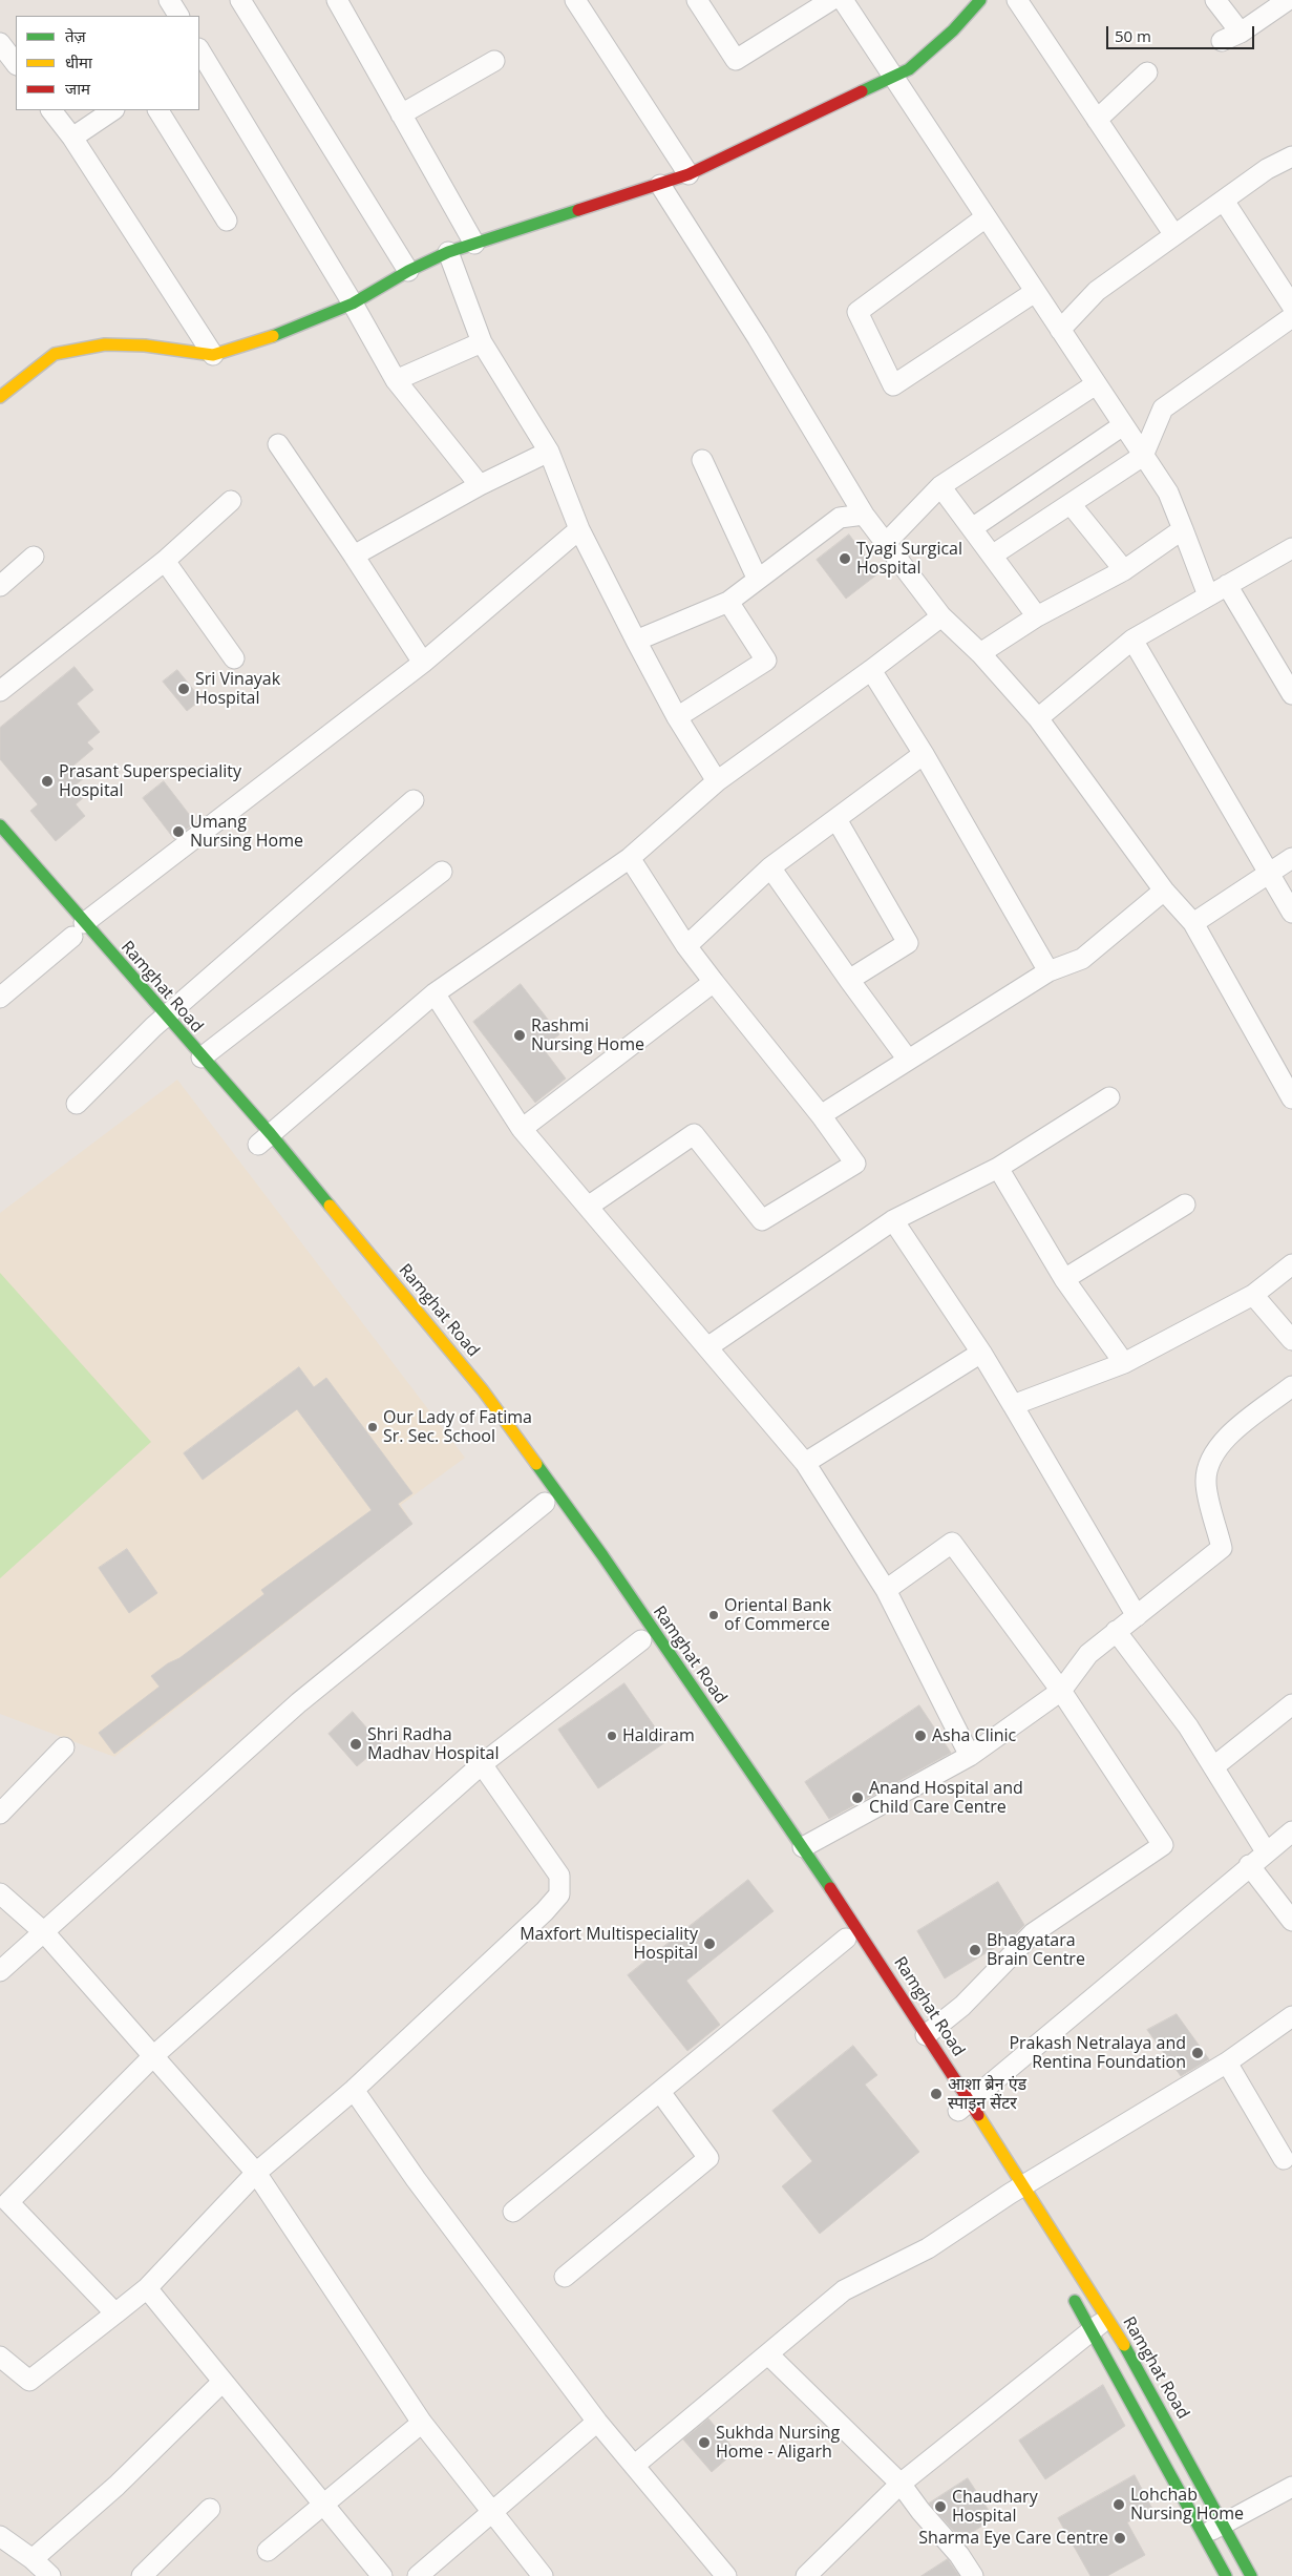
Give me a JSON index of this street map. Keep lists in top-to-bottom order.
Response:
{
  "streets": {
    "main road": ["Ramghat Road"]
  },
  "places": [
    "Tyagi Surgical Hospital",
    "Sri Vinayak Hospital",
    "Prasant Superspeciality Hospital",
    "Umang Nursing Home",
    "Rashmi Nursing Home",
    "Our Lady of Fatima Sr. Sec. School",
    "Oriental Bank of Commerce",
    "Haldiram",
    "Asha Clinic",
    "Shri Radha Madhav Hospital",
    "Anand Hospital and Child Care Centre",
    "Maxfort Multispeciality Hospital",
    "Bhagyatara Brain Centre",
    "Prakash Netralaya and Rentina Foundation",
    "आशा ब्रेन एंड स्पाइन सेंटर",
    "Sukhda Nursing Home - Aligarh",
    "Lohchab Nursing Home",
    "Chaudhary Hospital",
    "Sharma Eye Care Centre"
  ],
  "legend": ["तेज़", "धीमा", "जाम"],
  "scale_bar": "50 m"
}
